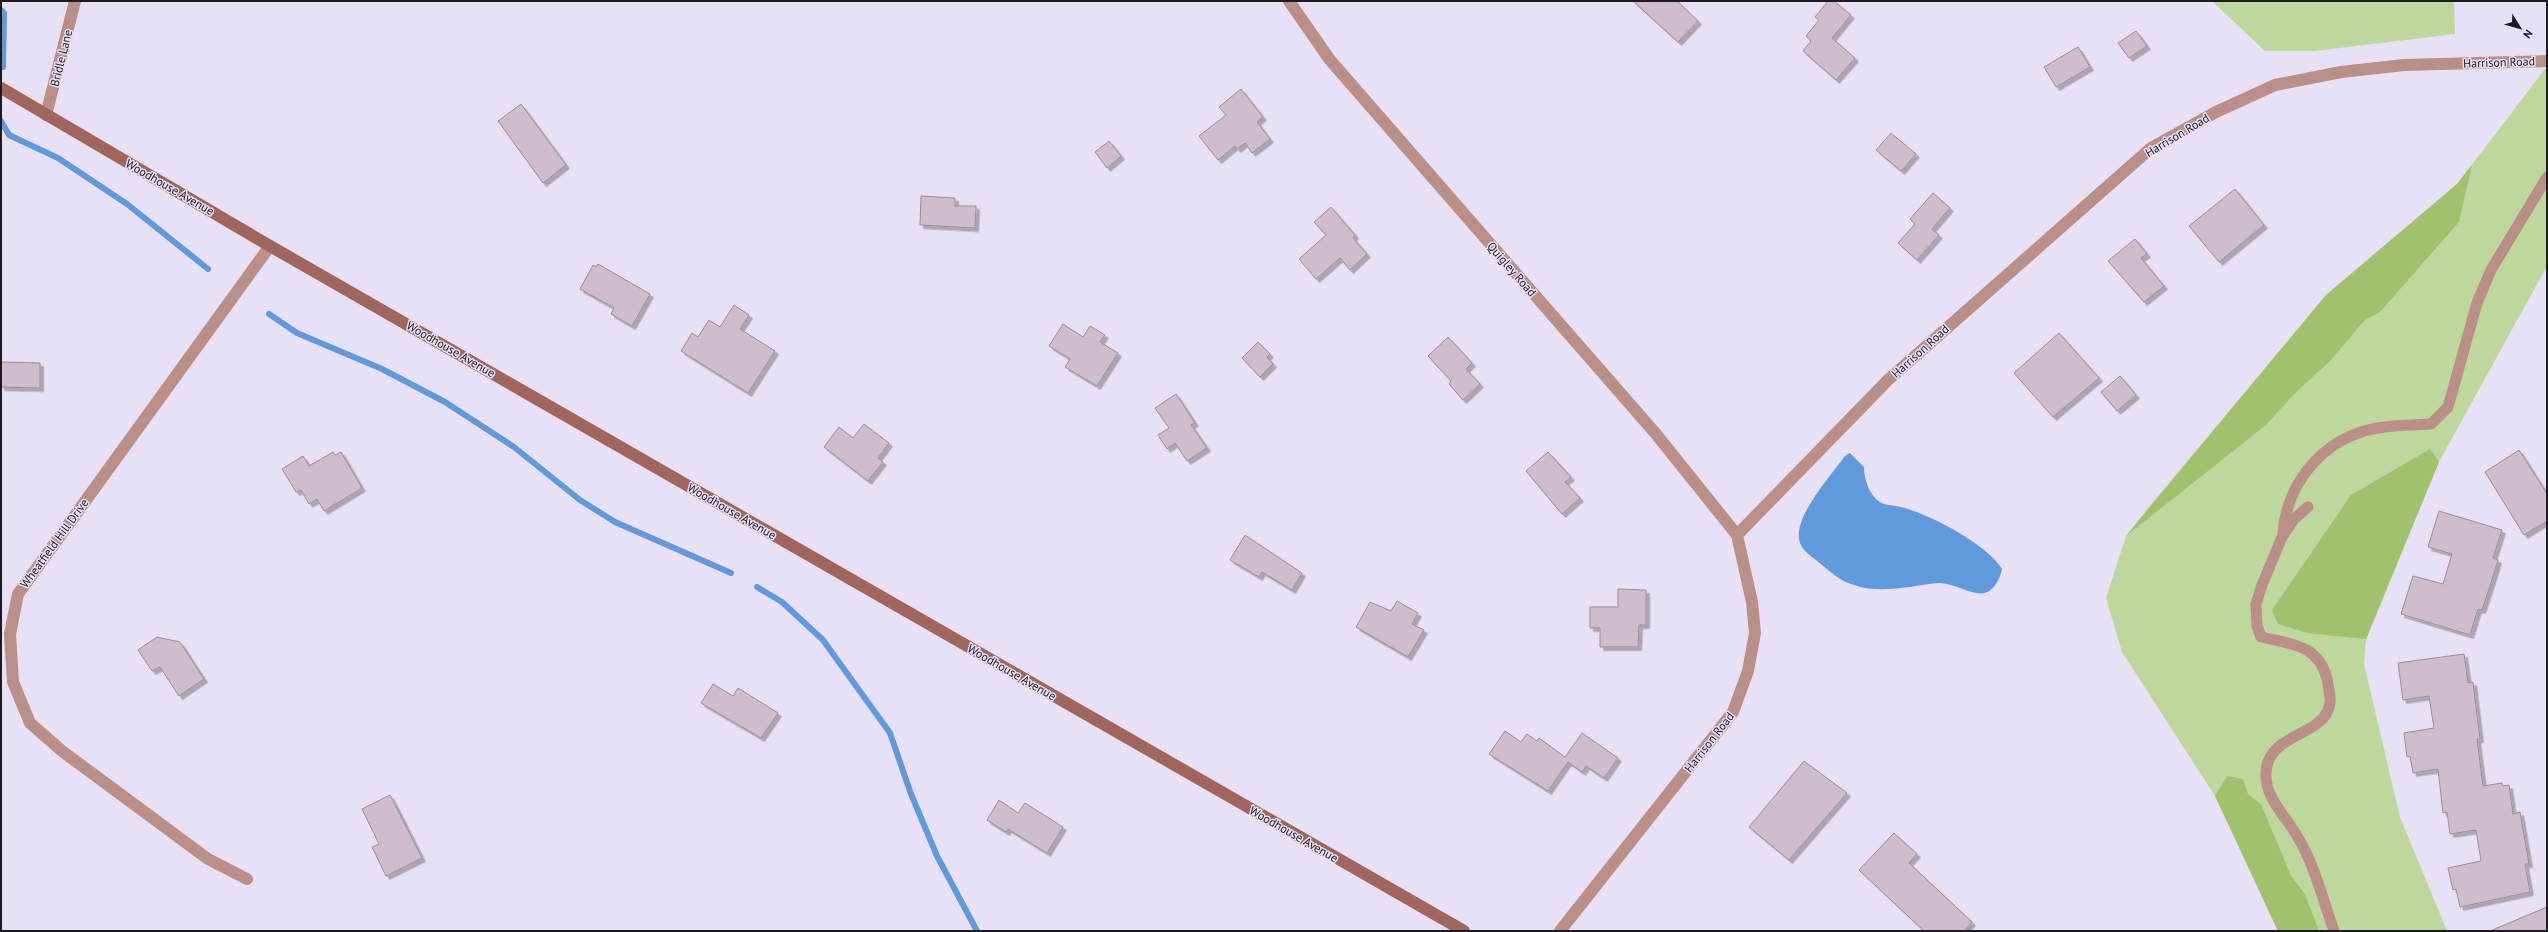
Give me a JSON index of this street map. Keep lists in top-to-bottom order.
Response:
{
  "streets": {
    "main road": ["Woodhouse Avenue"],
    "street": [
      "Bridle Lane",
      "Harrison Road",
      "Quigley Road",
      "Wheatfield Hill Drive"
    ]
  },
  "crossings": [
    ["Bridle Lane", "Woodhouse Avenue"],
    ["Harrison Road", "Quigley Road"],
    ["Woodhouse Avenue", "Wheatfield Hill Drive"]
  ],
  "north": "bottom right"
}
